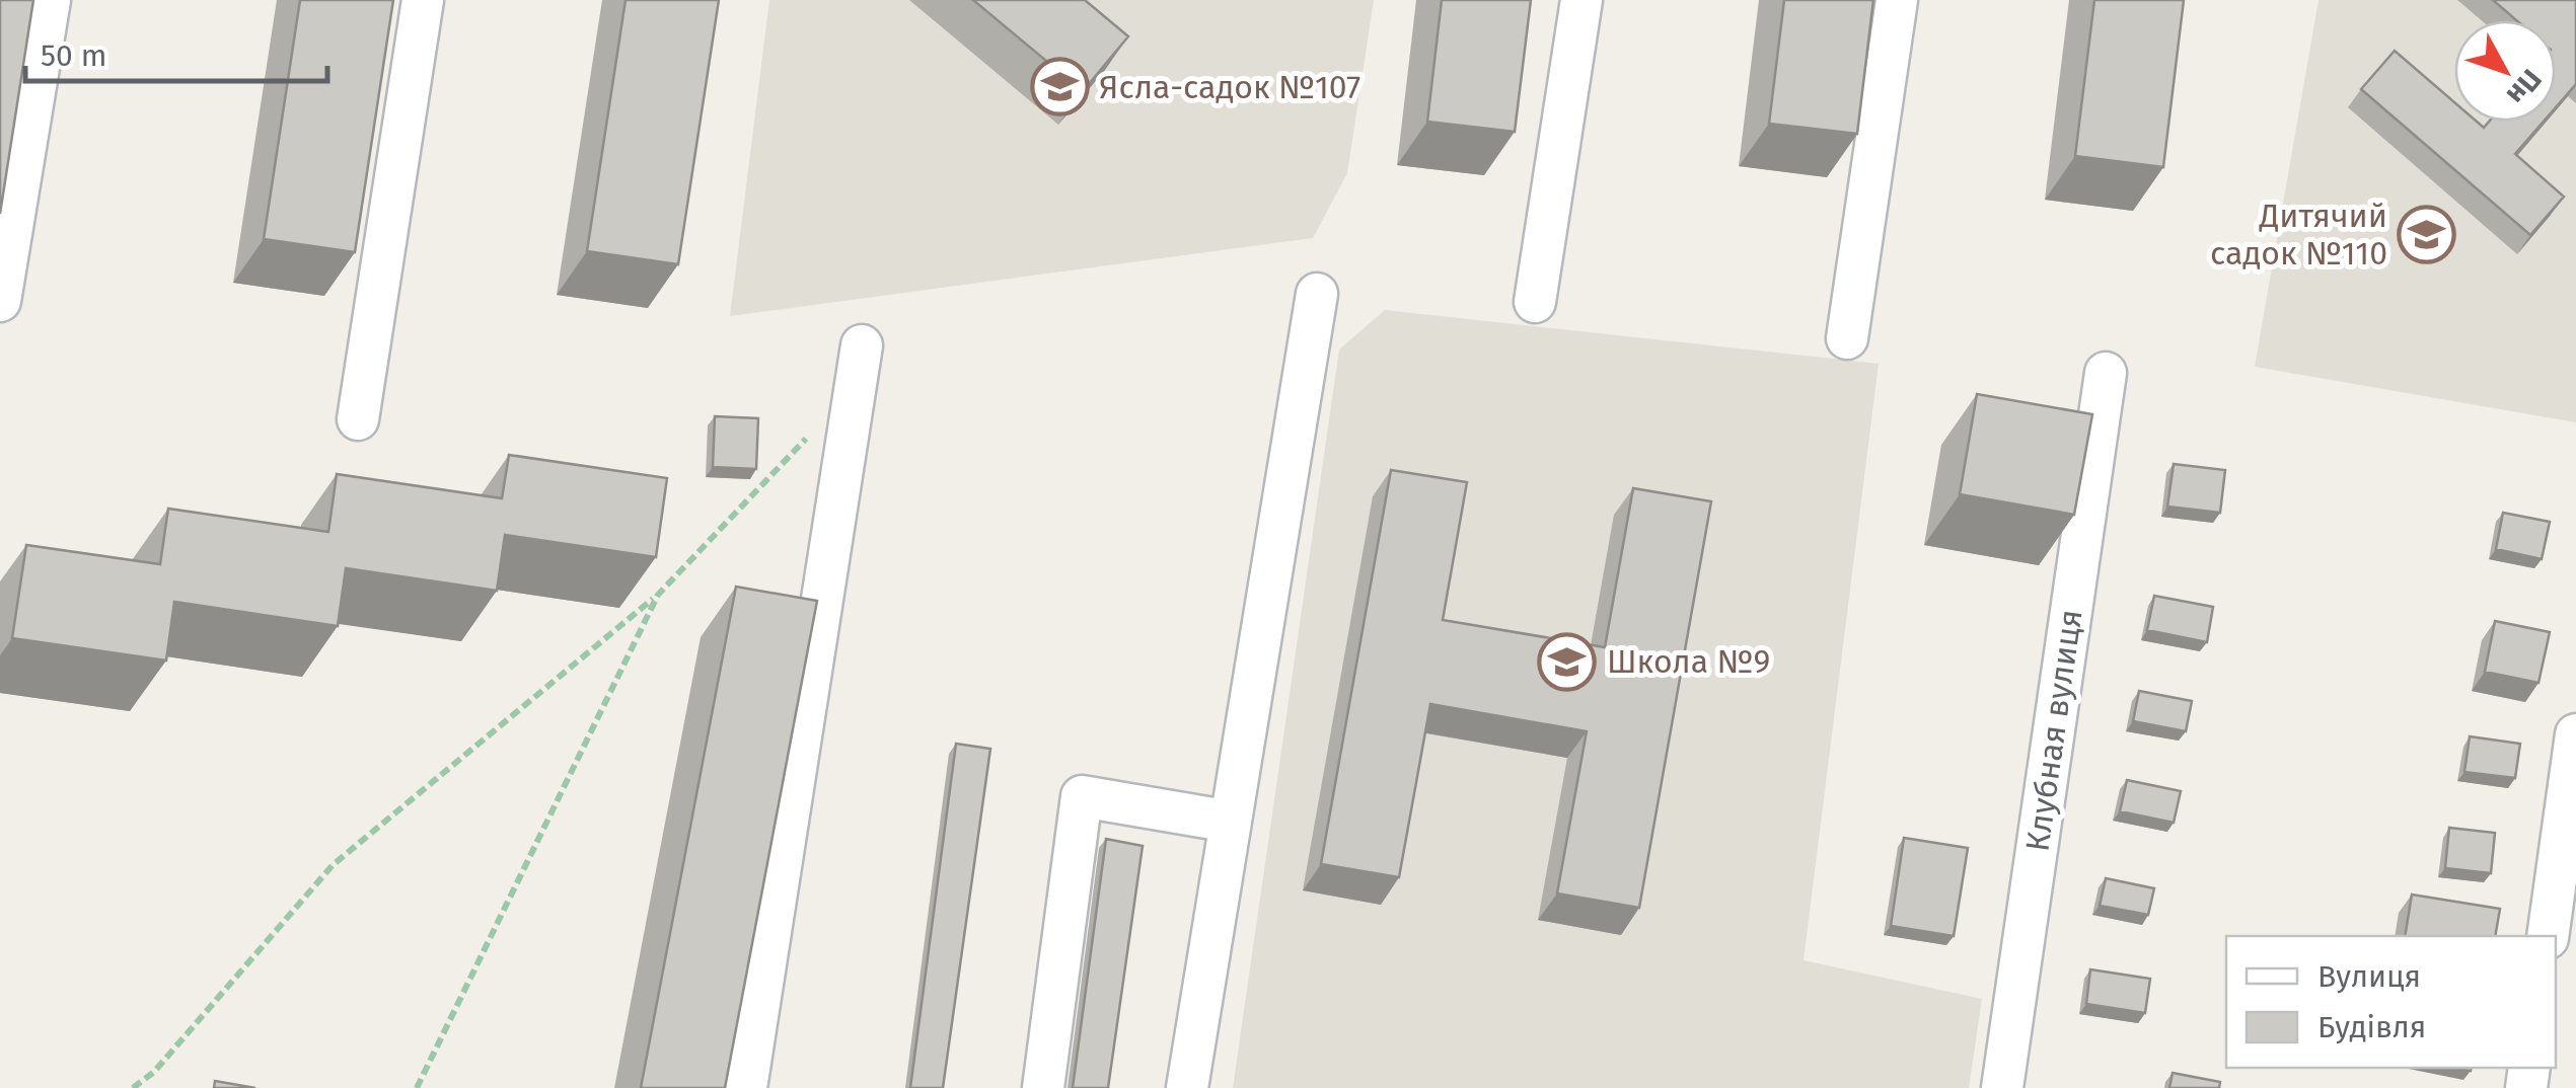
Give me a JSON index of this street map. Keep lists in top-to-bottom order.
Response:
{
  "streets": {
    "street": ["Клубная вулиця"]
  },
  "places": {
    "school or university": ["Ясла-садок №107", "Дитячий садок №110", "Школа №9"]
  },
  "legend": ["Вулиця", "Будівля"],
  "scale_bar": "50 m",
  "north": "bottom right"
}
